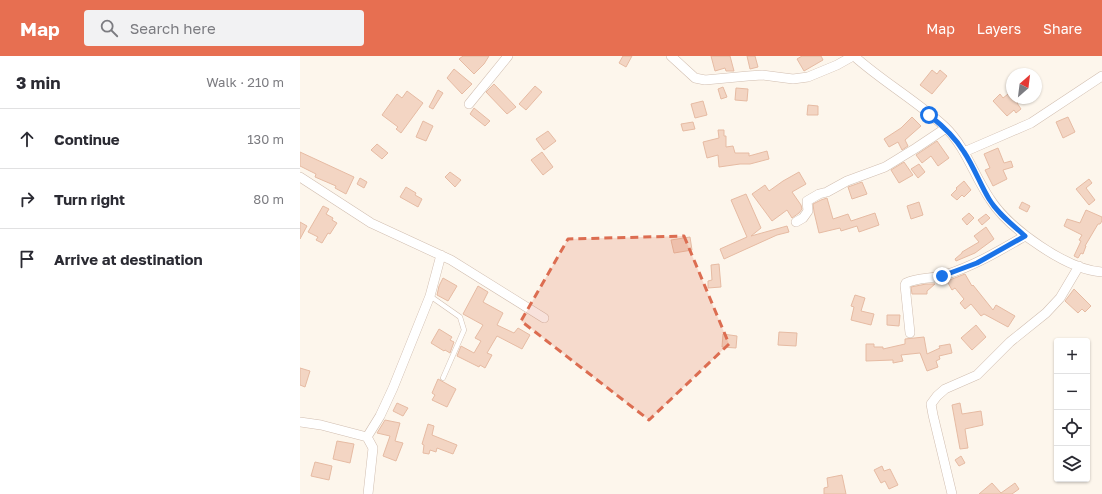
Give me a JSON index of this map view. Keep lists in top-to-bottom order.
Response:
{
  "north": "top right",
  "page": {
    "header": "Map",
    "search": "Search here",
    "nav": ["Map", "Layers", "Share"],
    "heading": ["3 min", "Walk · 210 m"],
    "list": [
      ["Continue", "130 m"],
      ["Turn right", "80 m"],
      "Arrive at destination"
    ],
    "map_buttons": ["+", "−"]
  }
}
